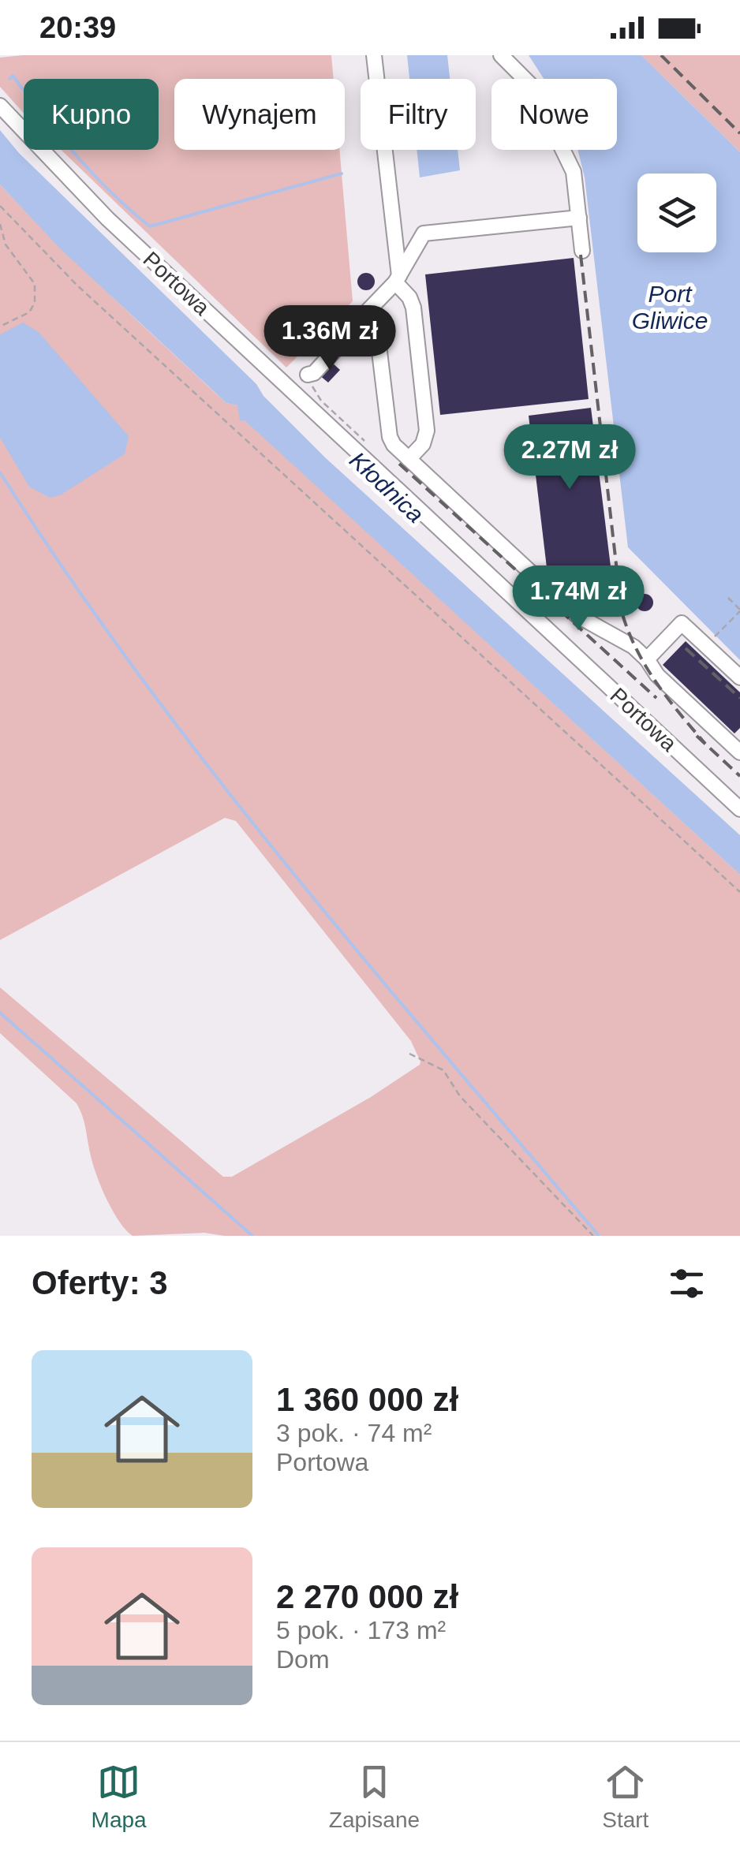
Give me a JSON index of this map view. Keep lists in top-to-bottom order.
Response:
{
  "streets": {
    "street": ["Portowa"]
  },
  "water": ["Port Gliwice", "Kłodnica"],
  "page": {
    "status": "20:39",
    "chip": [
      "Kupno",
      "Wynajem",
      "Filtry",
      "Nowe"
    ],
    "price": ["1.36M zł", "2.27M zł", "1.74M zł"],
    "heading": "Oferty: 3",
    "list": [
      {
        "name": "1 360 000 zł",
        "note": "3 pok. · 74 m² · Portowa"
      },
      {
        "name": "2 270 000 zł",
        "note": "5 pok. · 173 m² · Dom"
      }
    ],
    "tabs": ["Mapa", "Zapisane", "Start"]
  }
}
